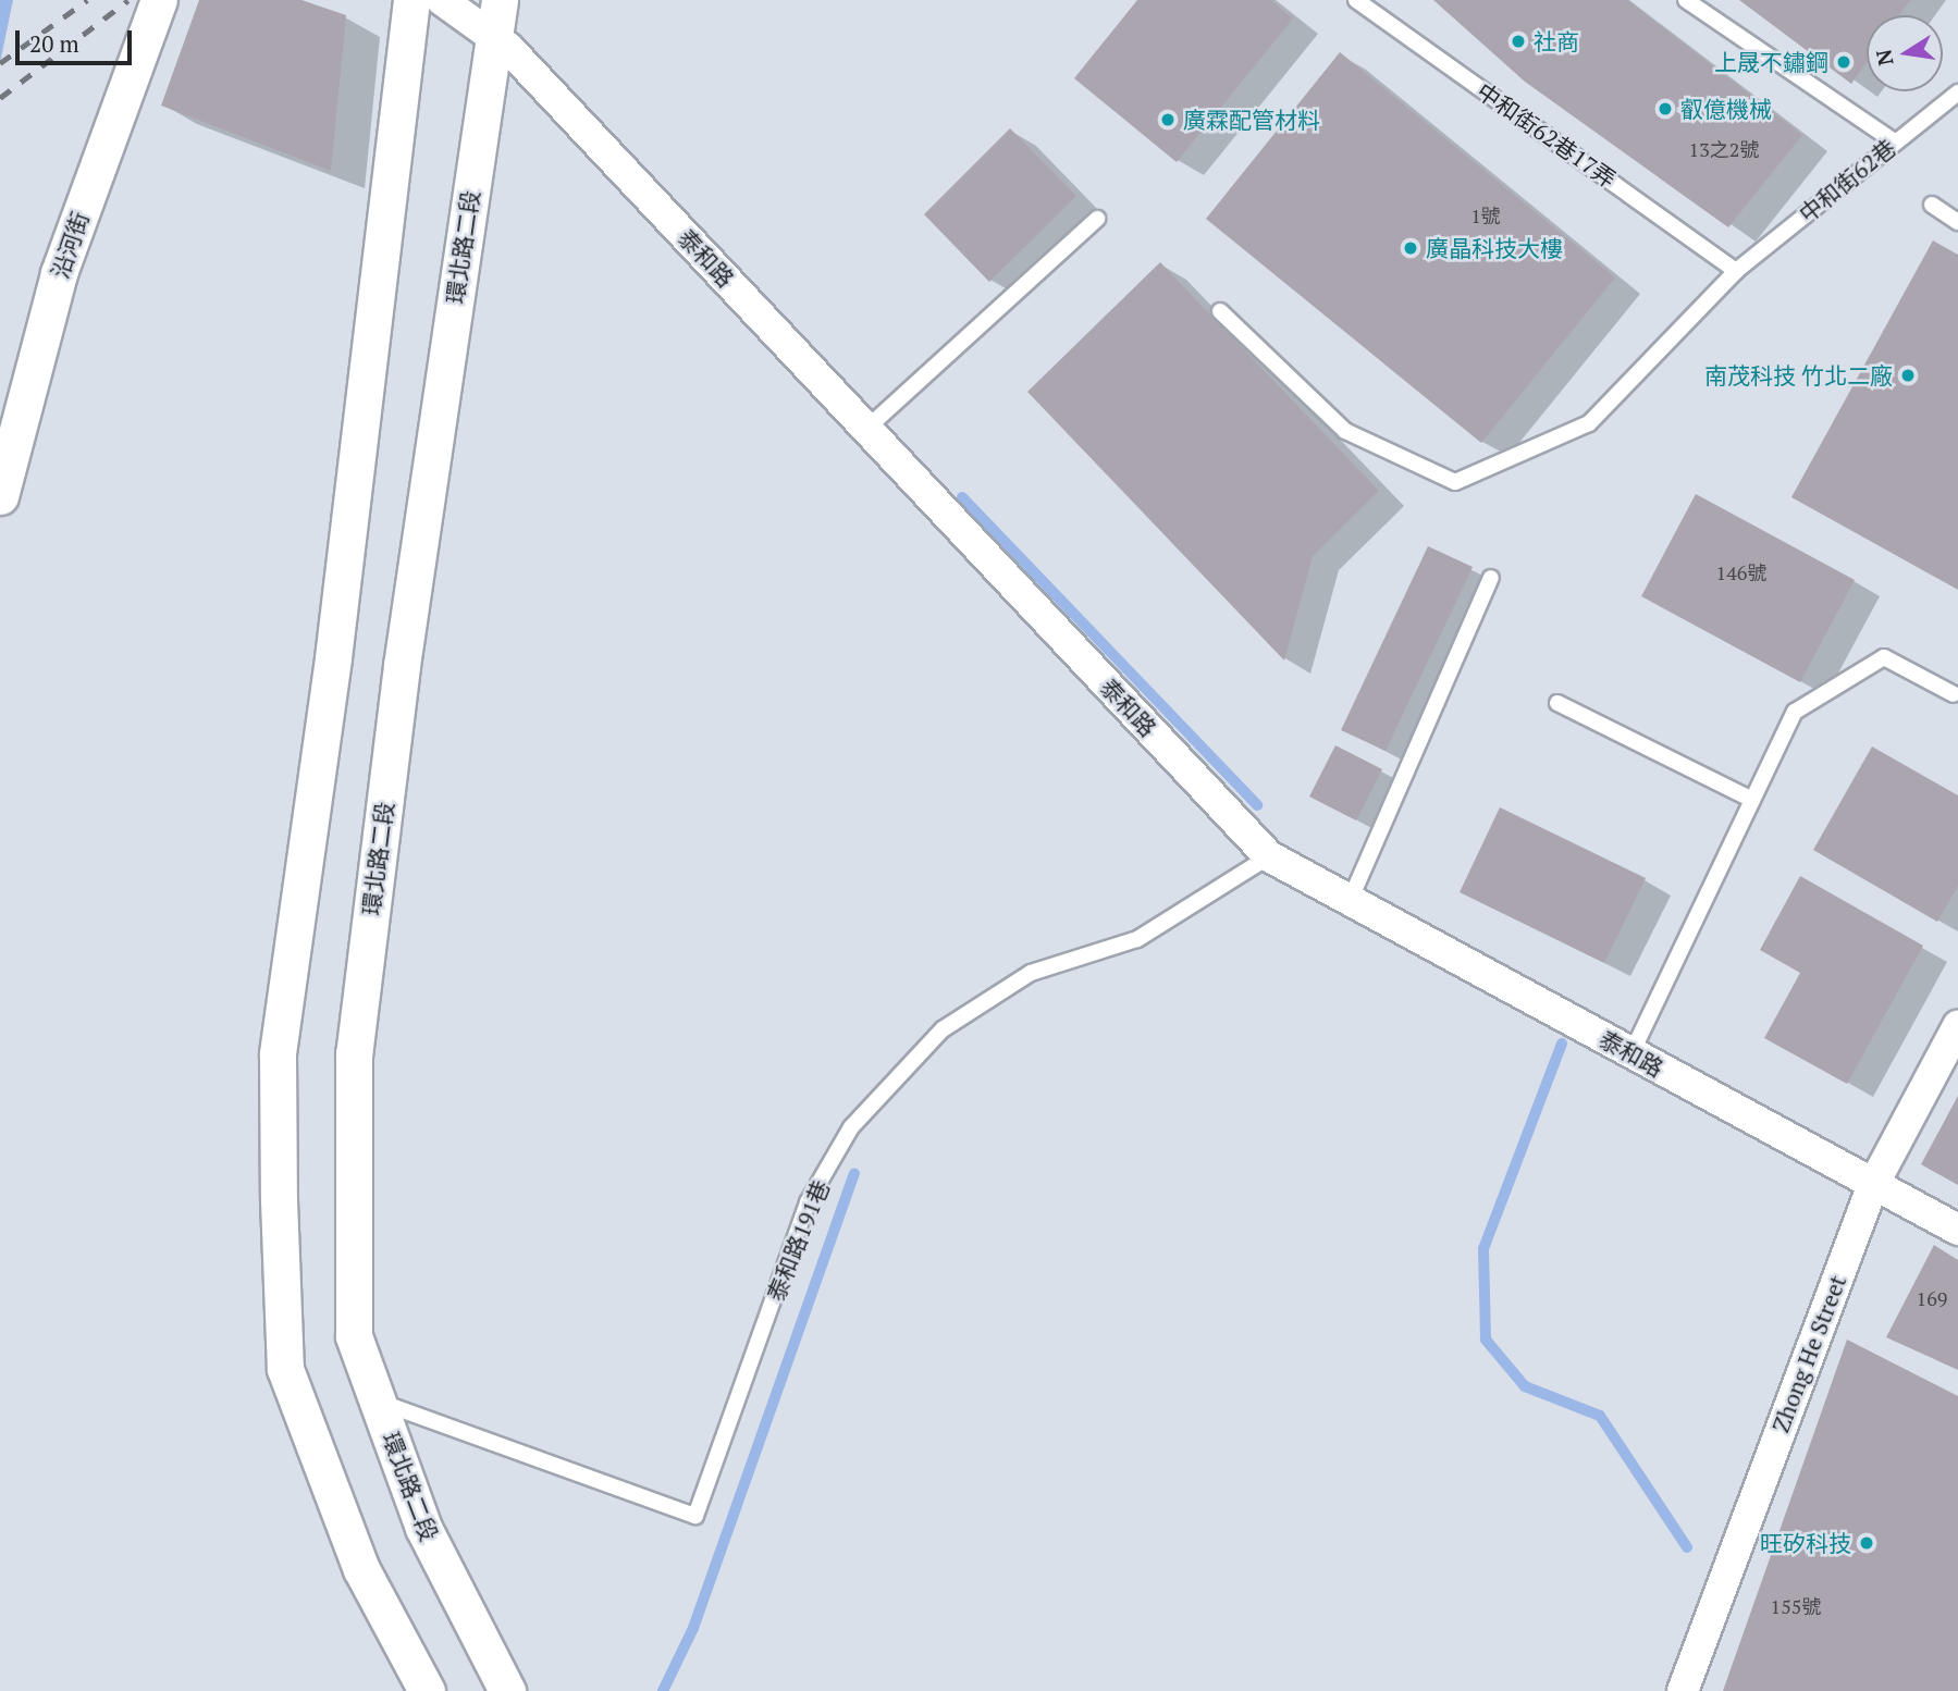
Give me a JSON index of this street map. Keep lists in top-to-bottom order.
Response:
{
  "streets": {
    "street": [
      "沿河街",
      "環北路二段",
      "泰和路",
      "Zhong He Street"
    ],
    "lane": ["中和街62巷17弄", "中和街62巷", "泰和路191巷"]
  },
  "crossings": [
    ["中和街62巷17弄", "中和街62巷"],
    ["環北路二段", "泰和路"],
    ["環北路二段", "泰和路191巷"],
    ["泰和路", "泰和路191巷"],
    ["泰和路", "Zhong He Street"]
  ],
  "places": [
    "社商",
    "上晟不鏽鋼",
    "叡億機械",
    "廣霖配管材料",
    "廣晶科技大樓",
    "南茂科技 竹北二廠",
    "旺矽科技"
  ],
  "house_numbers": [
    "13之2號",
    "1號",
    "146號",
    "169",
    "155號"
  ],
  "scale_bar": "20 m",
  "north": "left"
}
